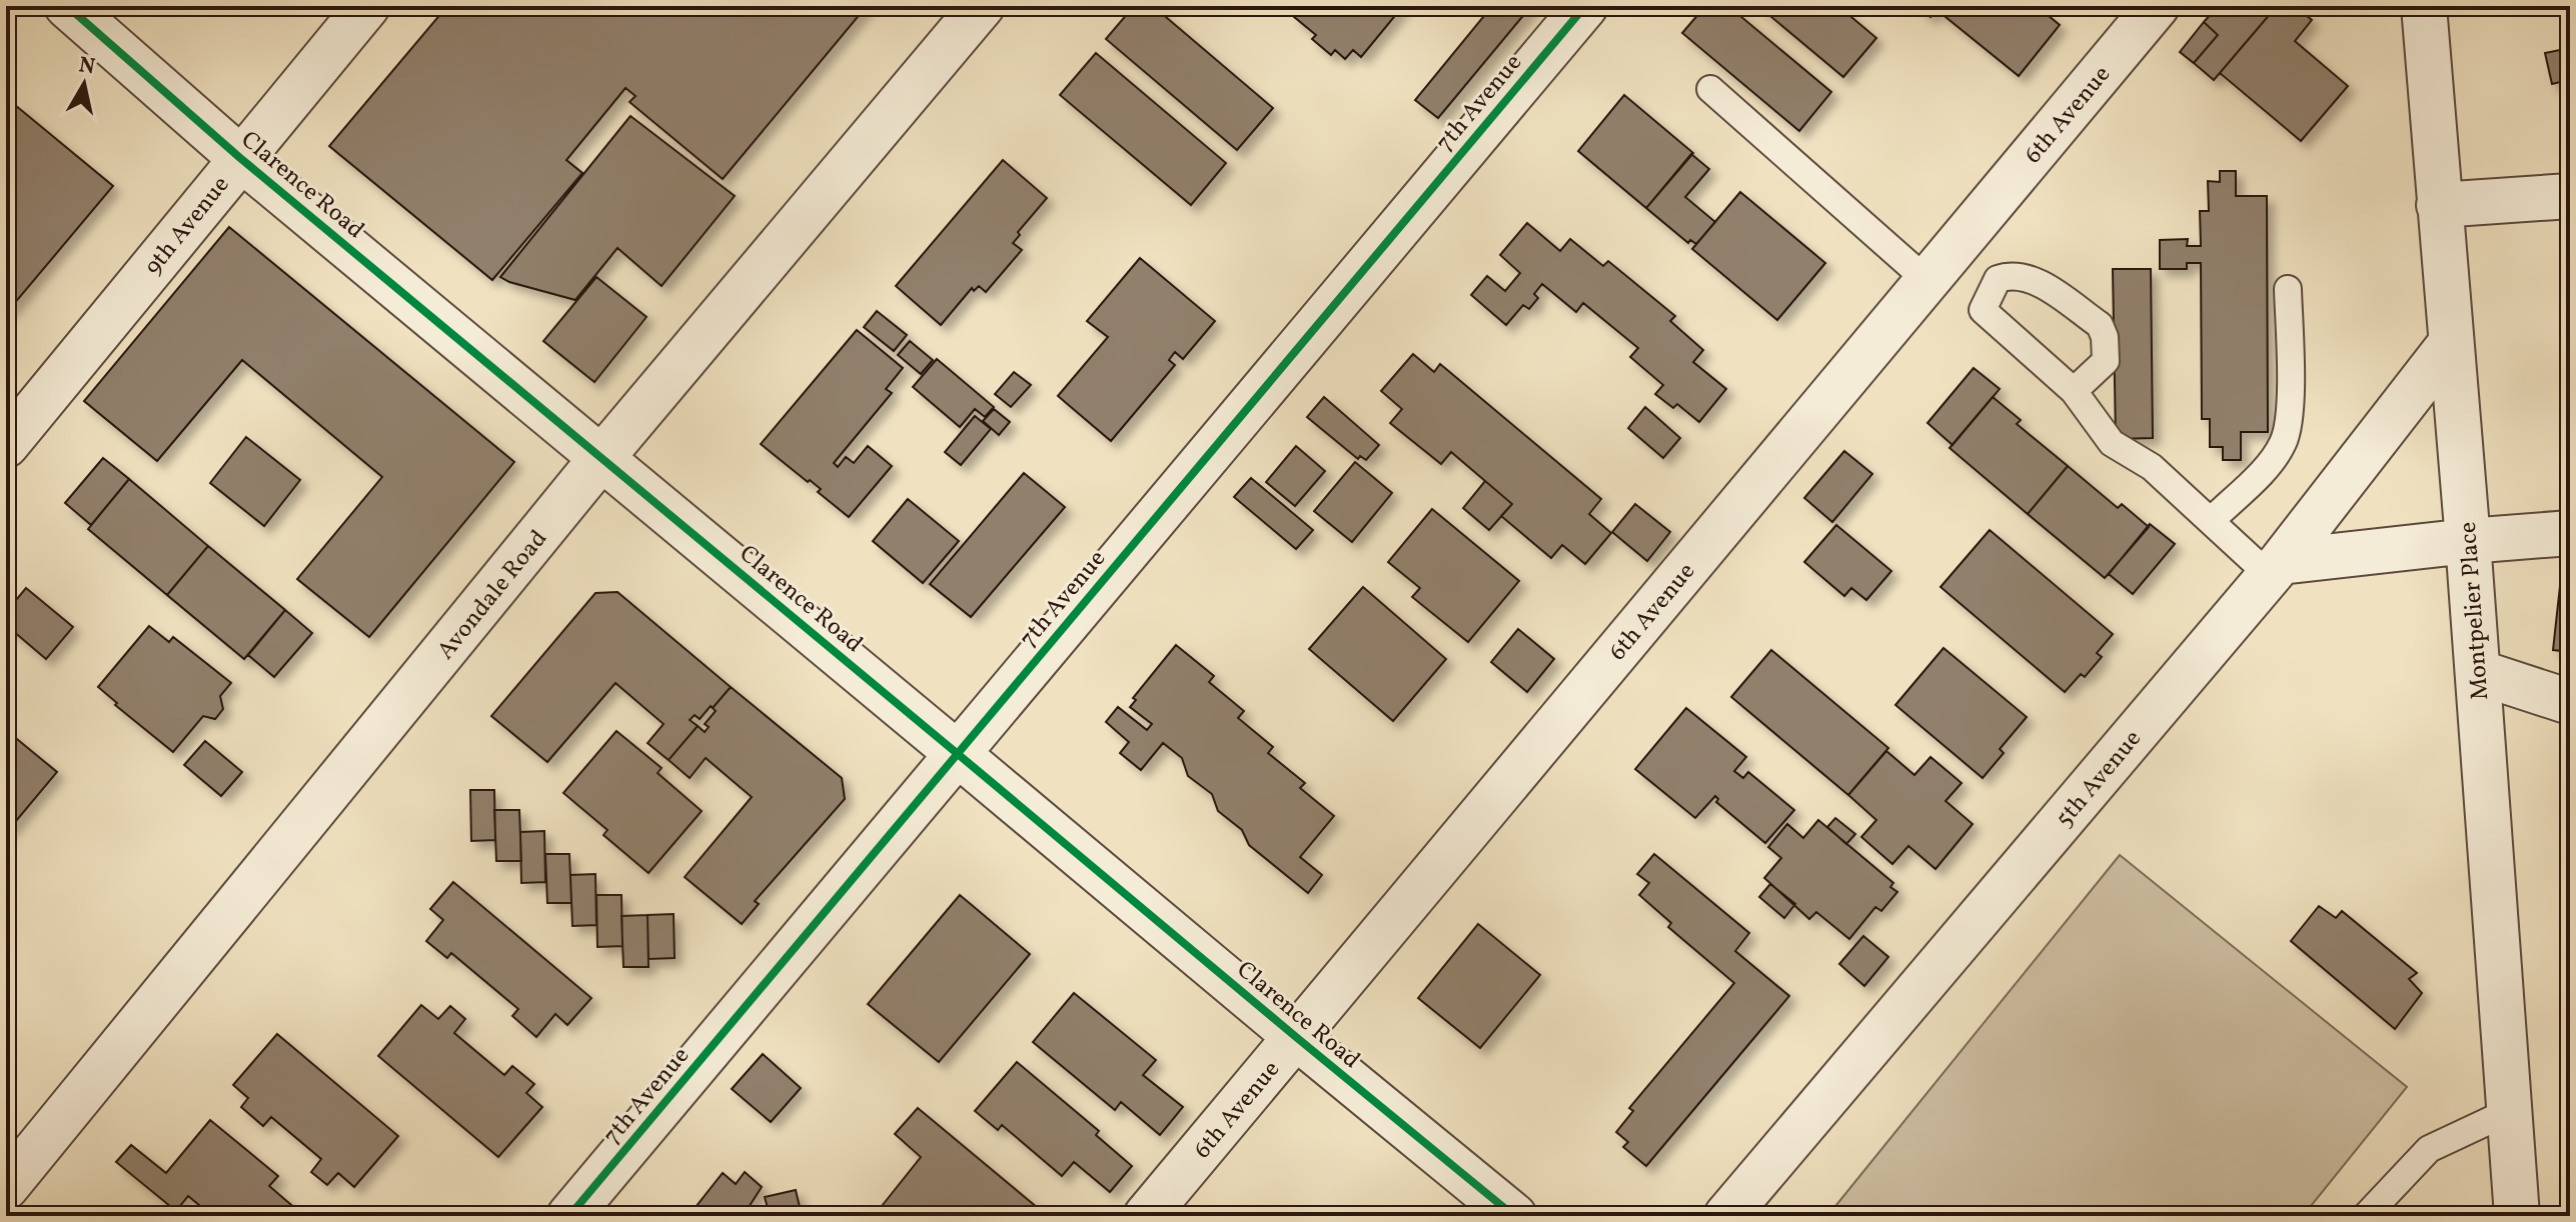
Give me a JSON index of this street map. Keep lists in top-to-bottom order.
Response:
{
  "streets": {
    "street": [
      "7th Avenue",
      "6th Avenue",
      "Clarence Road",
      "9th Avenue",
      "Avondale Road",
      "Montpelier Place",
      "5th Avenue"
    ]
  },
  "crossings": [
    ["7th Avenue", "Clarence Road"],
    ["6th Avenue", "Clarence Road"],
    ["Clarence Road", "9th Avenue"],
    ["Clarence Road", "Avondale Road"],
    ["Montpelier Place", "5th Avenue"]
  ],
  "north": "top"
}
